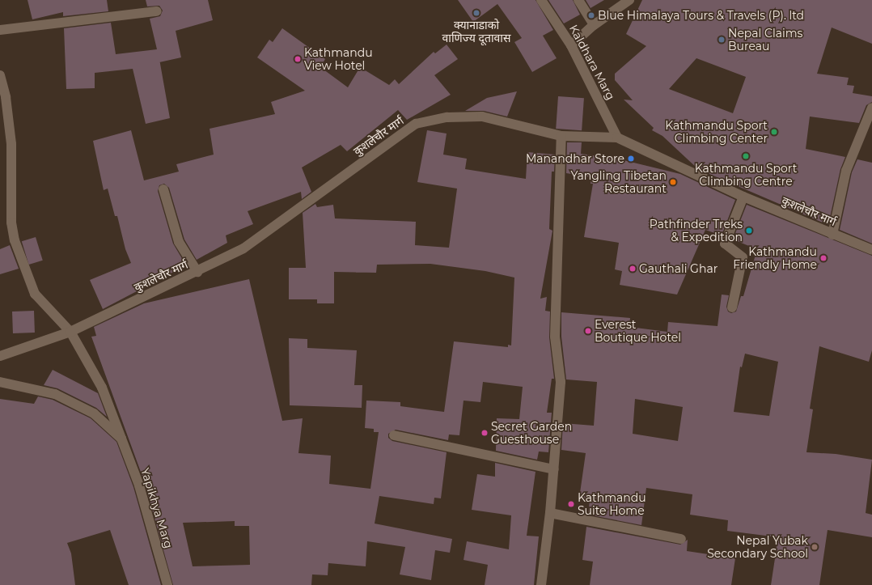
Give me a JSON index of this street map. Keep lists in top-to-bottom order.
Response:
{
  "streets": {
    "street": ["Kaldhara Marg", "कुशलेचौर मार्ग", "Yapikhya Marg"]
  },
  "crossings": [
    ["Kaldhara Marg", "कुशलेचौर मार्ग"],
    ["कुशलेचौर मार्ग", "Yapikhya Marg"]
  ],
  "places": [
    "क्यानाडाको वाणिज्य दूतावास",
    "Blue Himalaya Tours & Travels (P). ltd",
    "Nepal Claims Bureau",
    "Kathmandu View Hotel",
    "Kathmandu Sport Climbing Center",
    "Kathmandu Sport Climbing Centre",
    "Manandhar Store",
    "Yangling Tibetan Restaurant",
    "Pathfinder Treks & Expedition",
    "Kathmandu Friendly Home",
    "Gauthali Ghar",
    "Everest Boutique Hotel",
    "Secret Garden Guesthouse",
    "Kathmandu Suite Home",
    "Nepal Yubak Secondary School"
  ]
}
